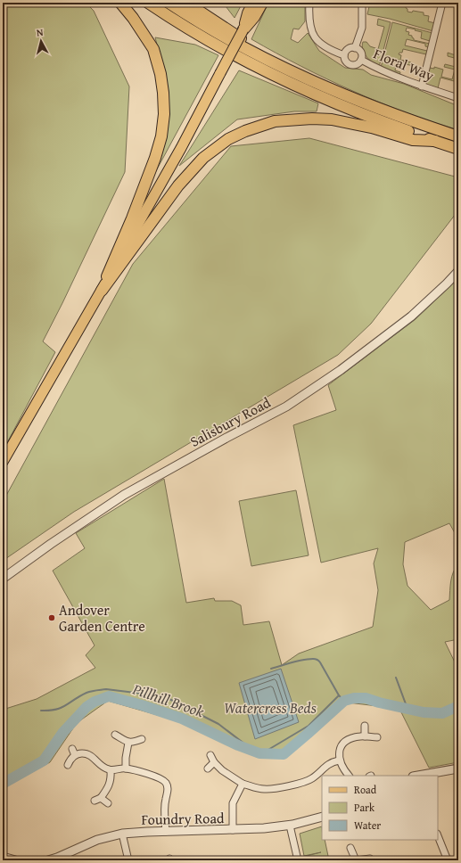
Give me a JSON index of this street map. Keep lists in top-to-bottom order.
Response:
{
  "streets": {
    "street": ["Floral Way", "Salisbury Road", "Foundry Road"]
  },
  "water": ["Pillhill Brook", "Watercress Beds"],
  "places": ["Andover Garden Centre"],
  "legend": ["Road", "Park", "Water"],
  "north": "top"
}
